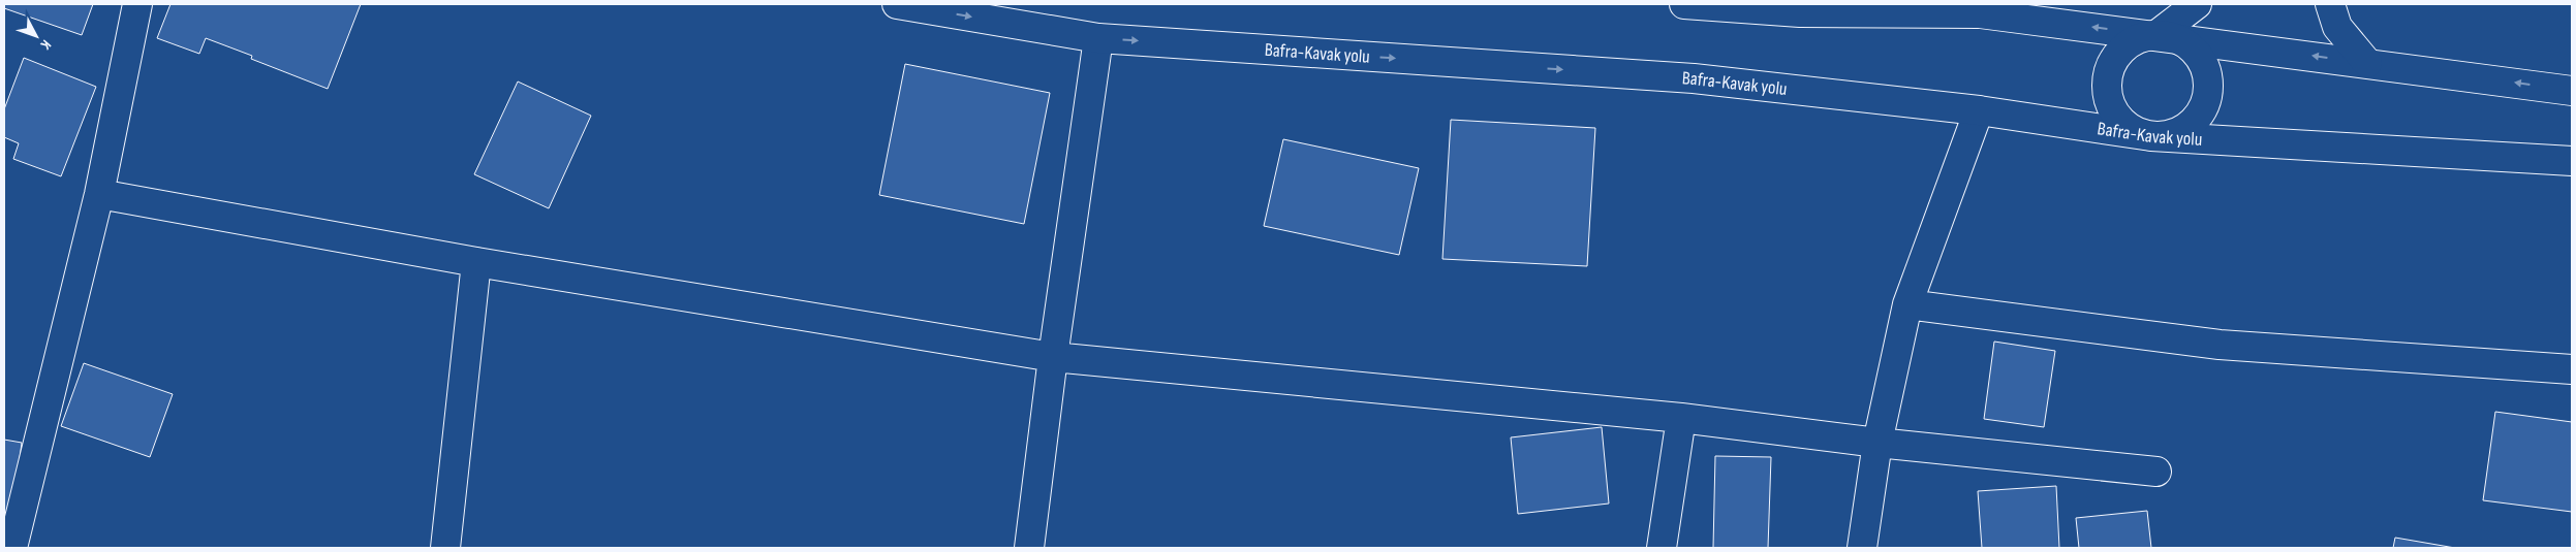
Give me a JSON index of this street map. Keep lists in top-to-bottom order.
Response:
{
  "streets": {
    "street": ["Bafra-Kavak yolu"]
  },
  "north": "bottom right"
}
